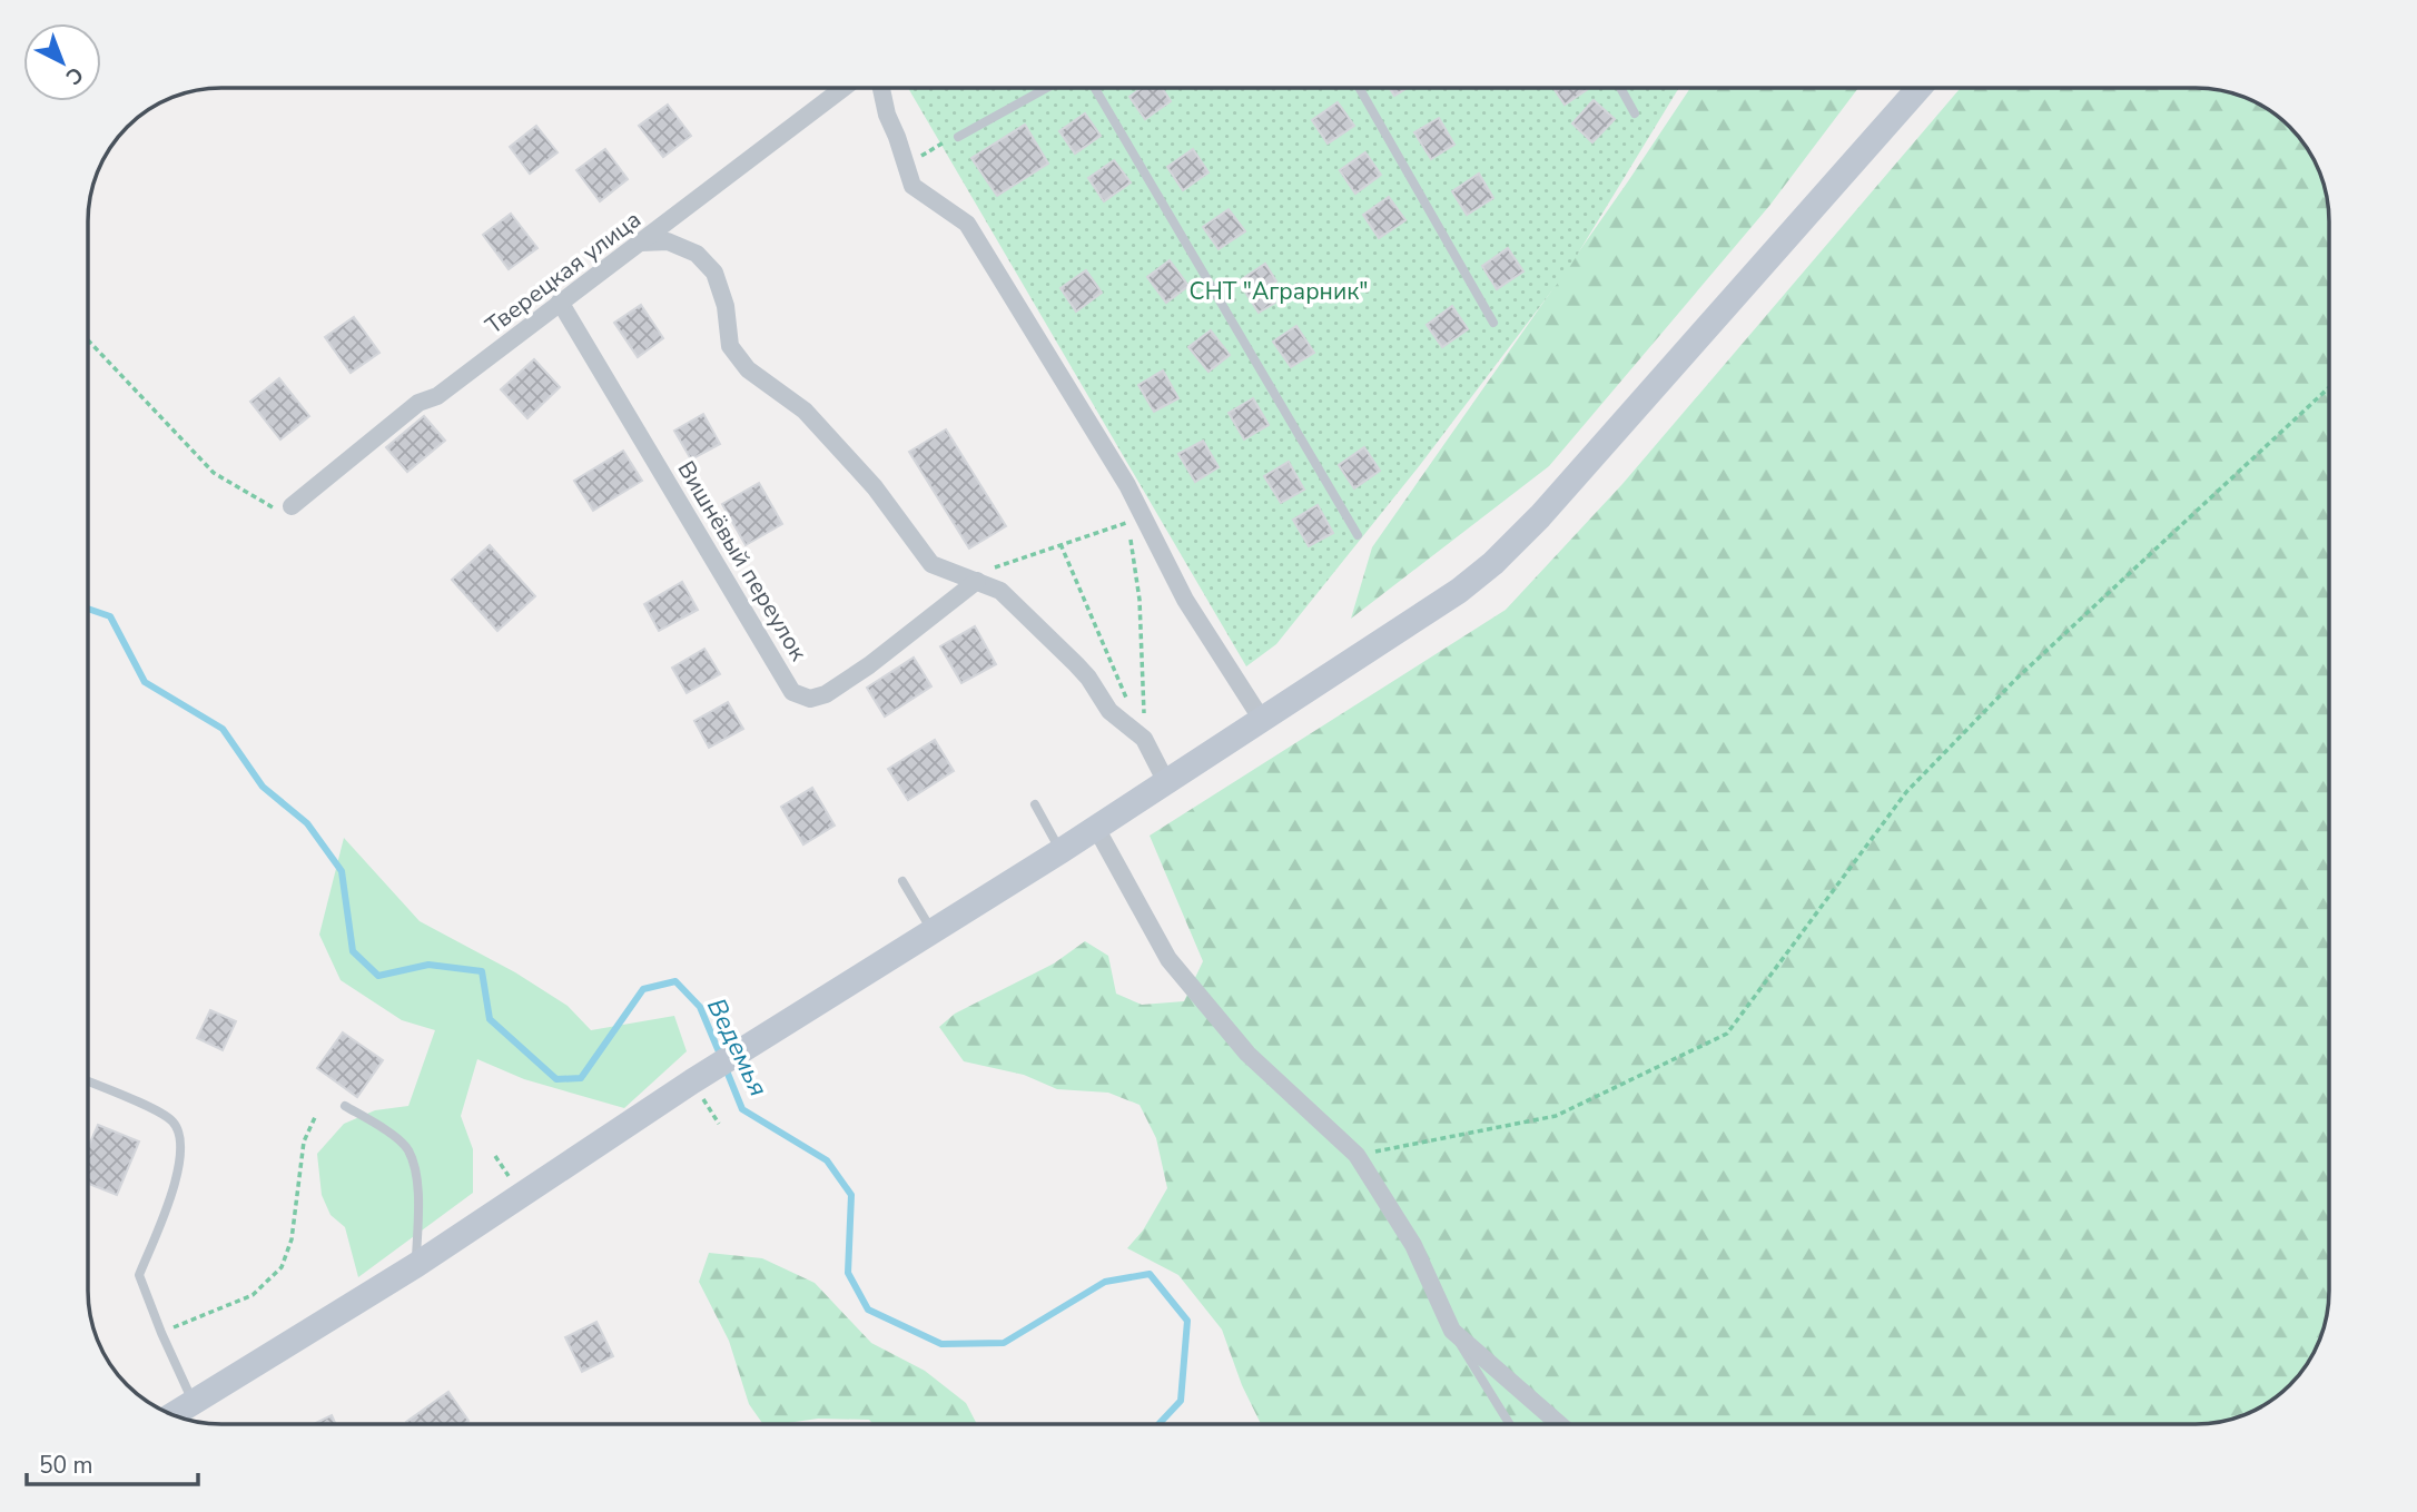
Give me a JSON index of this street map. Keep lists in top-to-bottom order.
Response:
{
  "streets": {
    "street": ["Тверецкая улица", "Вишнёвый переулок"]
  },
  "crossings": [
    ["Тверецкая улица", "Вишнёвый переулок"]
  ],
  "water": ["Ведемья"],
  "parks": ["СНТ \"Аграрник\""],
  "scale_bar": "50 m",
  "north": "bottom right"
}
